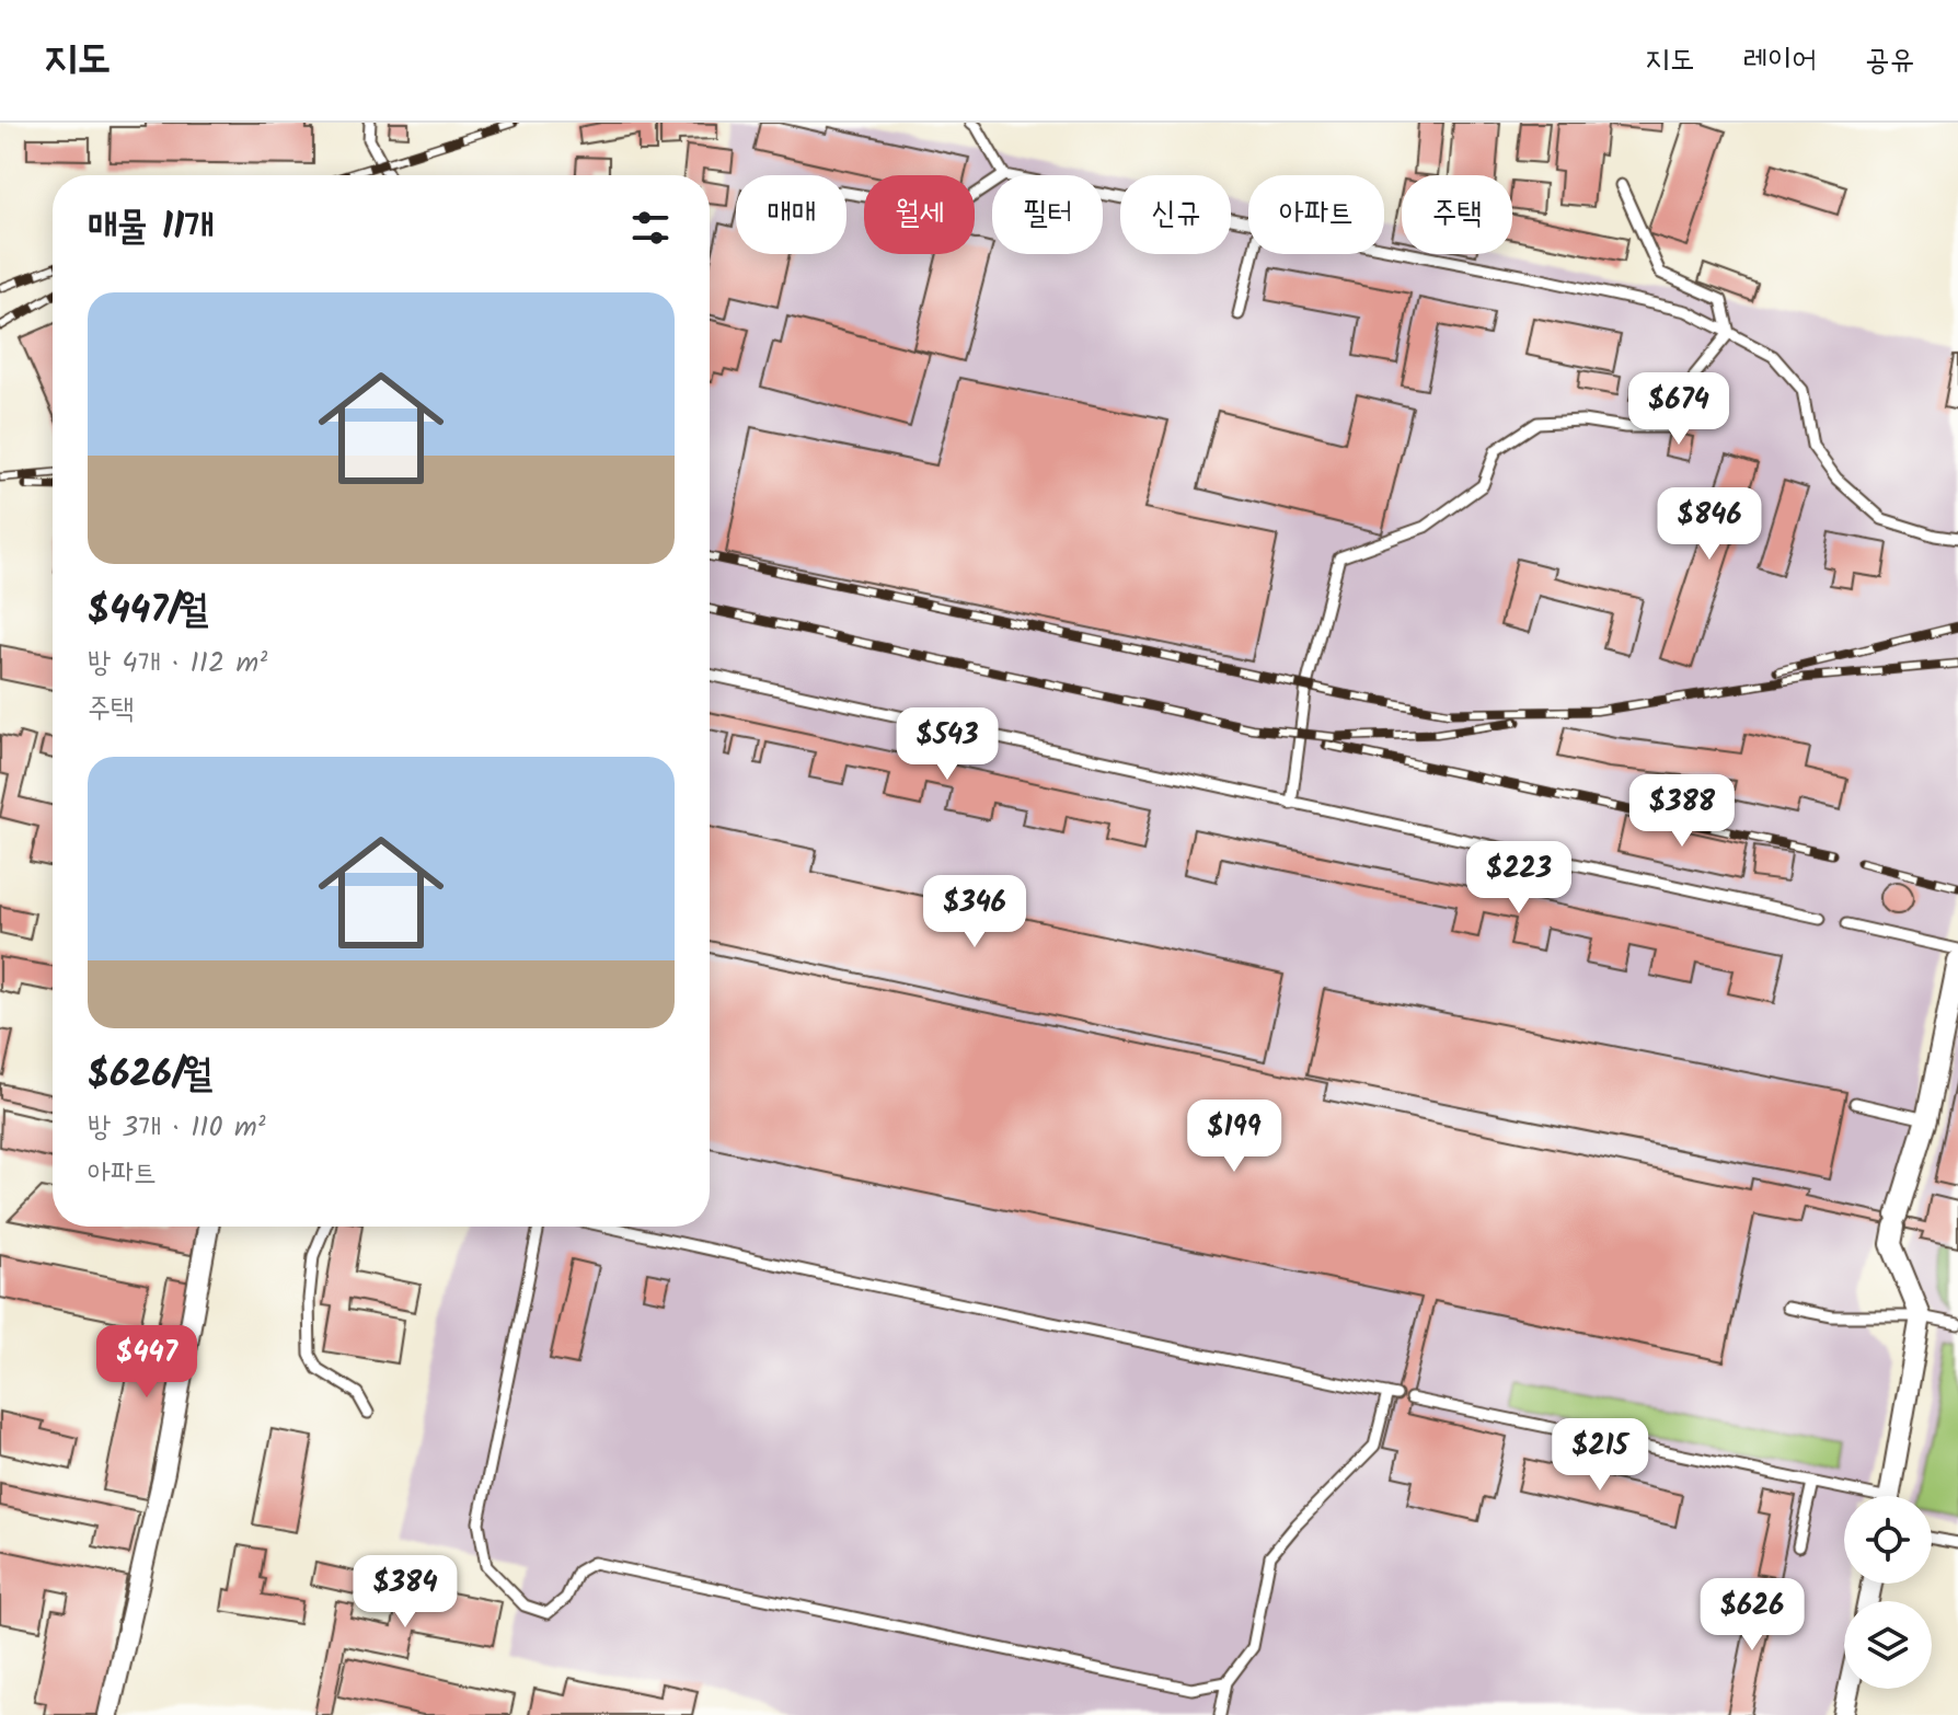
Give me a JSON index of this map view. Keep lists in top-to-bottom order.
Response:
{
  "page": {
    "header": "지도",
    "nav": ["지도", "레이어", "공유"],
    "chip": [
      "매매",
      "월세",
      "필터",
      "신규",
      "아파트",
      "주택"
    ],
    "heading": "매물 11개",
    "list": [
      {
        "name": "$447/월",
        "note": "방 4개 · 112 m² · 주택"
      },
      {
        "name": "$626/월",
        "note": "방 3개 · 110 m² · 아파트"
      }
    ],
    "price": [
      "$674",
      "$846",
      "$543",
      "$388",
      "$223",
      "$346",
      "$199",
      "$447",
      "$215",
      "$384",
      "$626"
    ]
  }
}
